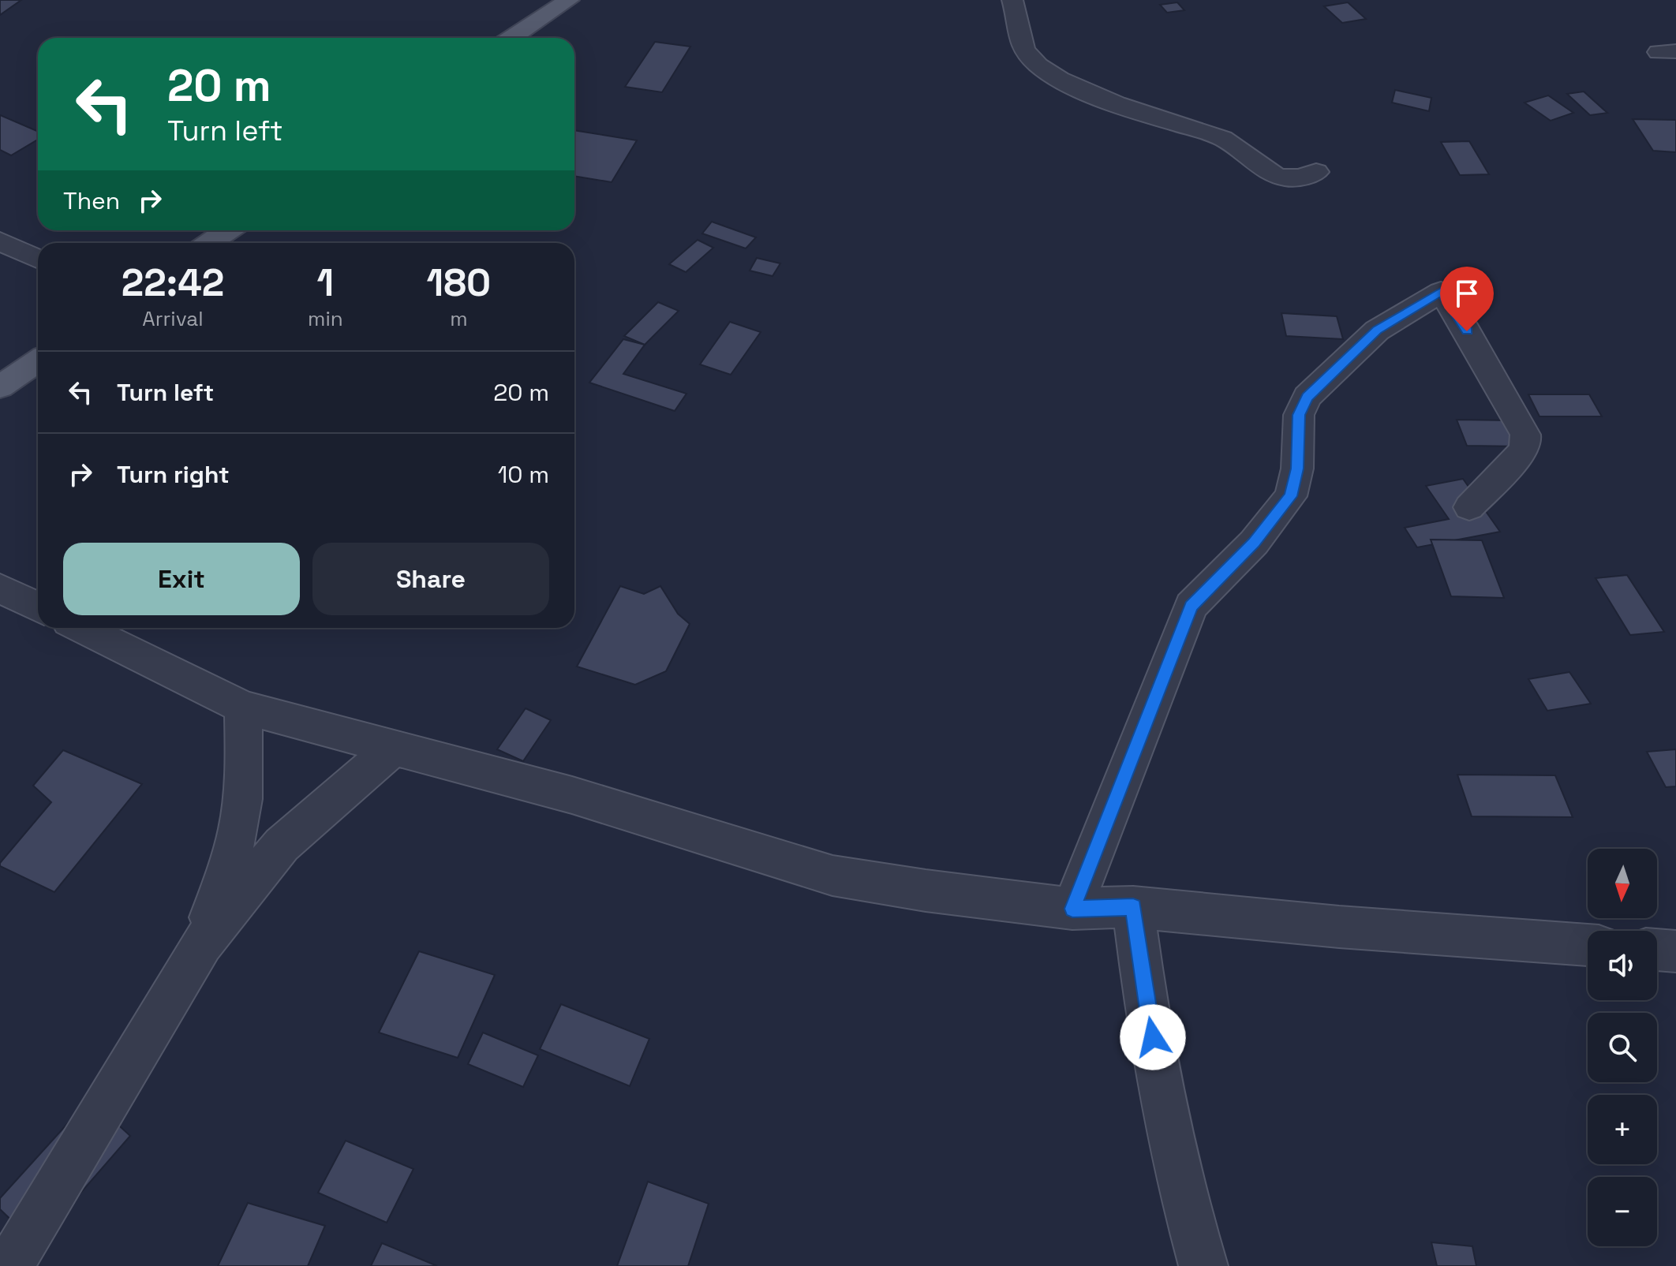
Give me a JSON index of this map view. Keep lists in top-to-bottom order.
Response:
{
  "north": "bottom",
  "page": {
    "turn": ["20 m", "Turn left"],
    "then": "Then",
    "eta": [
      "22:42",
      "Arrival",
      "1",
      "min",
      "180",
      "m"
    ],
    "list": [
      {
        "name": "Turn left",
        "value": "20 m"
      },
      {
        "name": "Turn right",
        "value": "10 m"
      }
    ],
    "buttons": ["Exit", "Share"],
    "map_buttons": ["+", "−"]
  }
}
